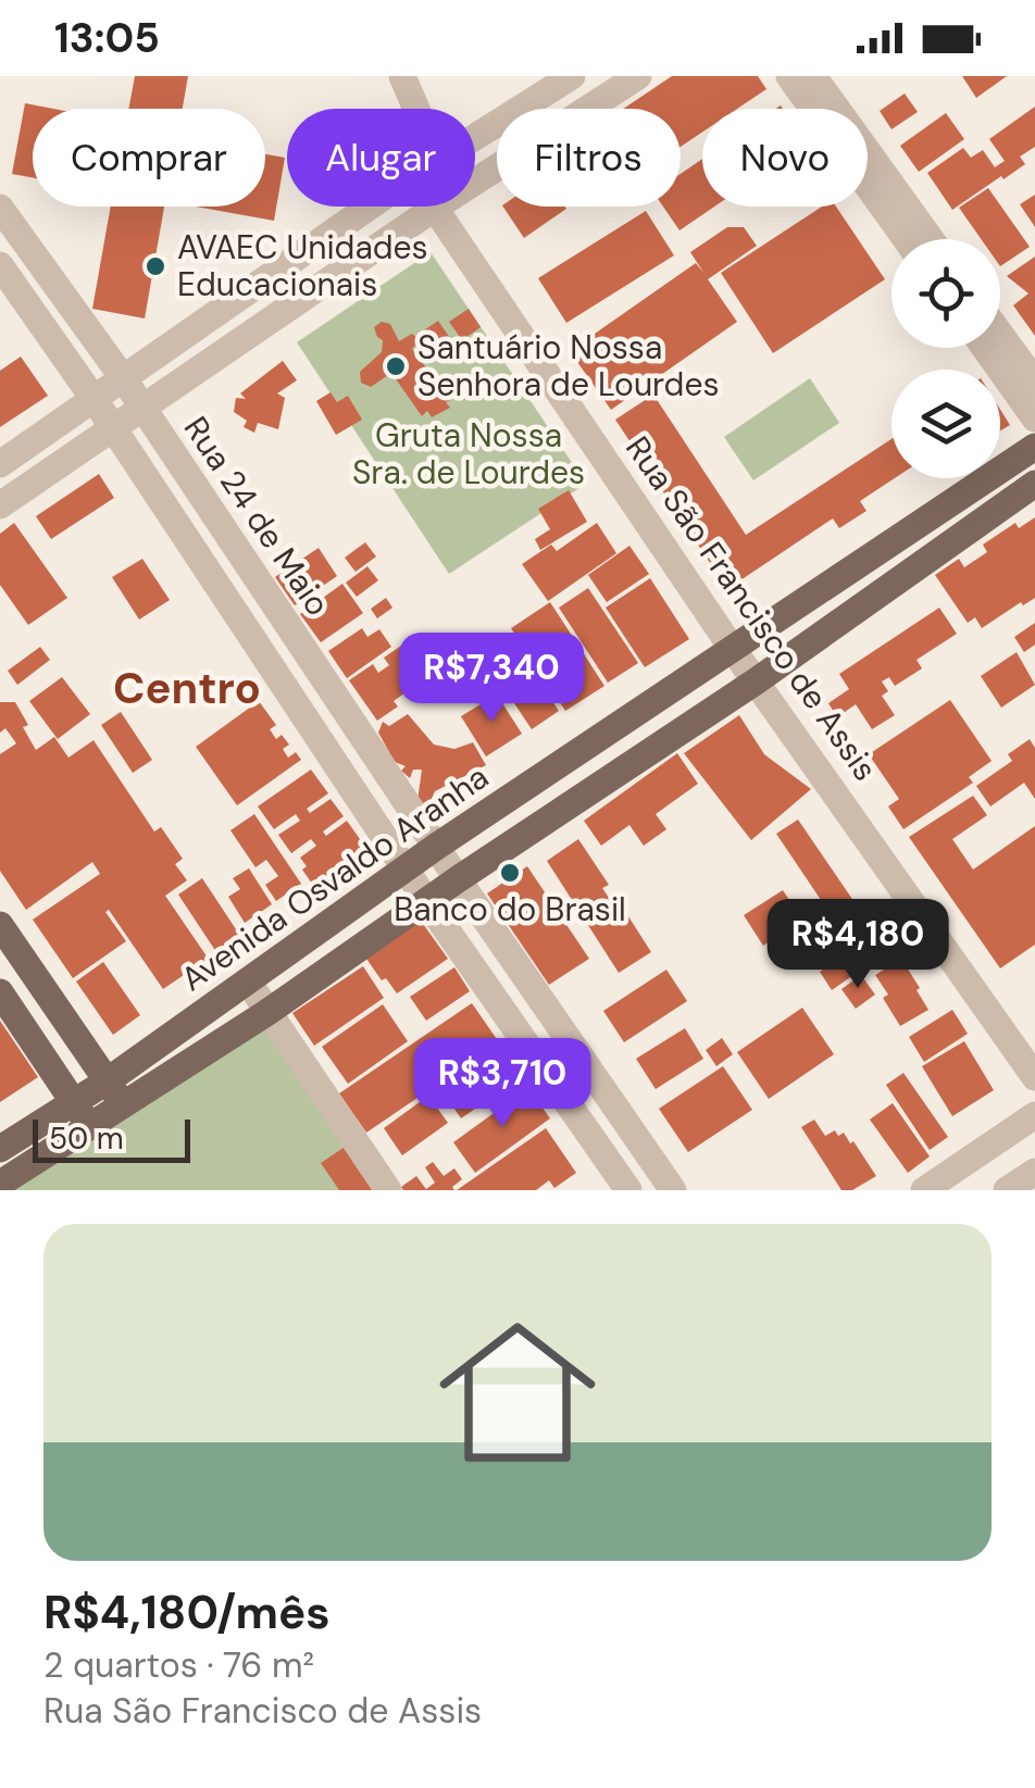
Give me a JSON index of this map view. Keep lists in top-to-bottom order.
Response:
{
  "streets": {
    "main road": ["Avenida Osvaldo Aranha"],
    "street": ["Rua 24 de Maio", "Rua São Francisco de Assis"]
  },
  "crossings": [
    ["Rua 24 de Maio", "Avenida Osvaldo Aranha"],
    ["Rua São Francisco de Assis", "Avenida Osvaldo Aranha"]
  ],
  "districts": ["Centro"],
  "parks": ["Gruta Nossa Sra. de Lourdes"],
  "places": ["AVAEC Unidades Educacionais", "Santuário Nossa Senhora de Lourdes", "Banco do Brasil"],
  "scale_bar": "50 m",
  "page": {
    "status": "13:05",
    "chip": [
      "Comprar",
      "Alugar",
      "Filtros",
      "Novo"
    ],
    "price": ["R$7,340", "R$4,180", "R$3,710"],
    "scale": "50 m",
    "list": [
      {
        "name": "R$4,180/mês",
        "note": "2 quartos · 76 m² · Rua São Francisco de Assis"
      }
    ]
  }
}
